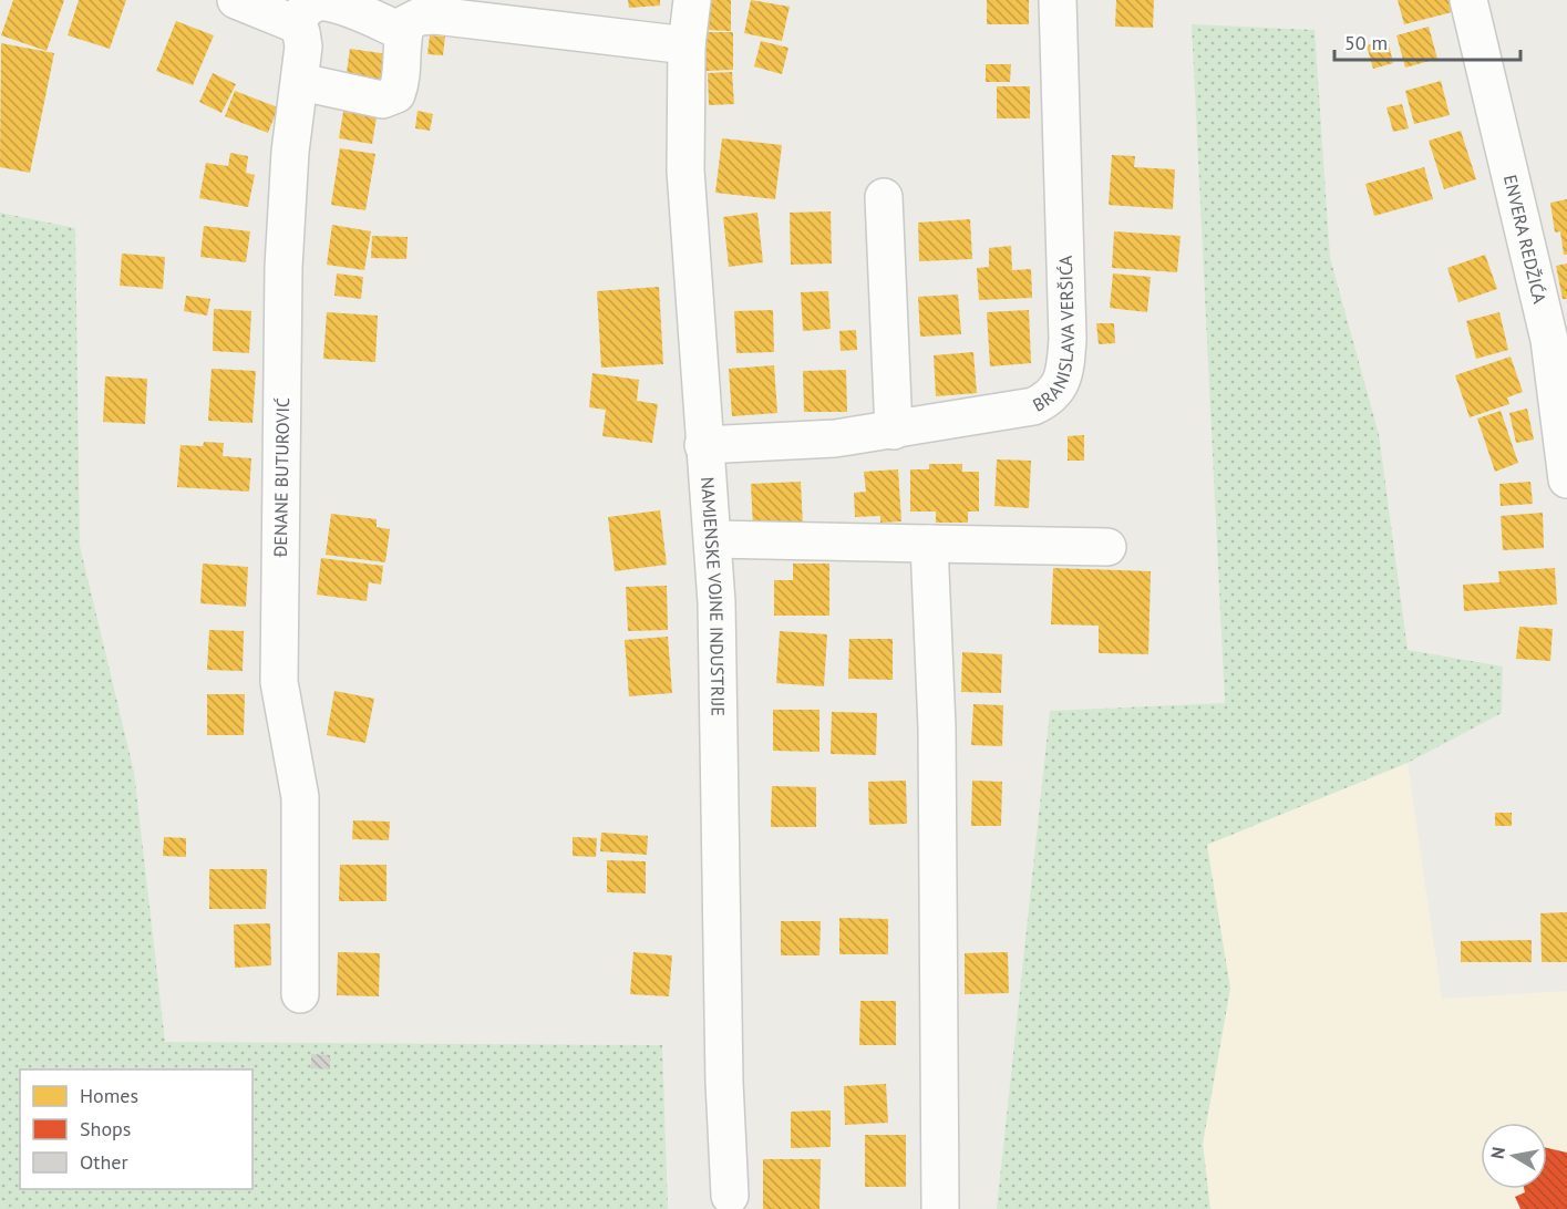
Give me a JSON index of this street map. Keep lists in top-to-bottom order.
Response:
{
  "streets": {
    "street": [
      "ENVERA REDŽIĆA",
      "BRANISLAVA VERŠIĆA",
      "ĐENANE BUTUROVIĆ",
      "NAMJENSKE VOJNE INDUSTRIJE"
    ]
  },
  "crossings": [
    ["BRANISLAVA VERŠIĆA", "NAMJENSKE VOJNE INDUSTRIJE"]
  ],
  "legend": ["Homes", "Shops", "Other"],
  "scale_bar": "50 m",
  "north": "left"
}
